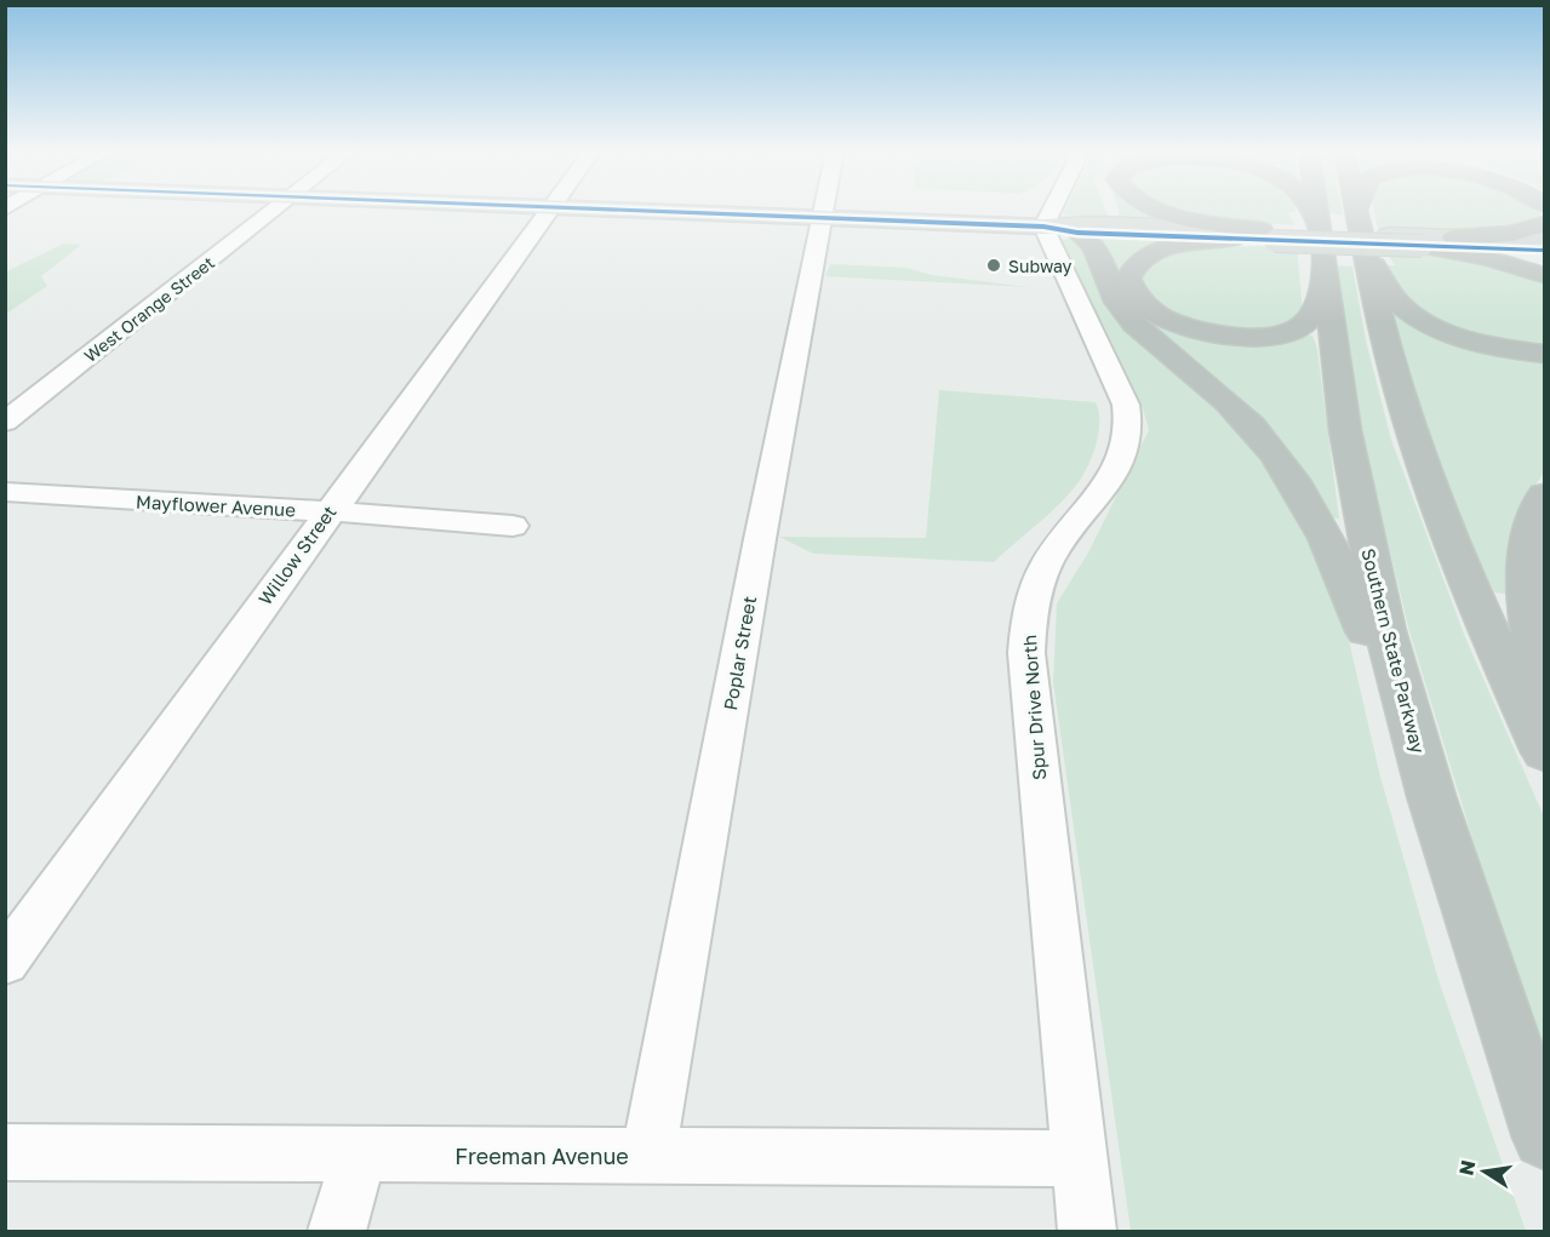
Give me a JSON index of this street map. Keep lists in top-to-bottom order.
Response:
{
  "streets": {
    "highway": ["Southern State Parkway"],
    "street": [
      "West Orange Street",
      "Mayflower Avenue",
      "Willow Street",
      "Poplar Street",
      "Spur Drive North",
      "Freeman Avenue"
    ]
  },
  "crossings": [
    ["Mayflower Avenue", "Willow Street"],
    ["Poplar Street", "Freeman Avenue"],
    ["Spur Drive North", "Freeman Avenue"]
  ],
  "places": ["Subway"],
  "north": "left"
}
